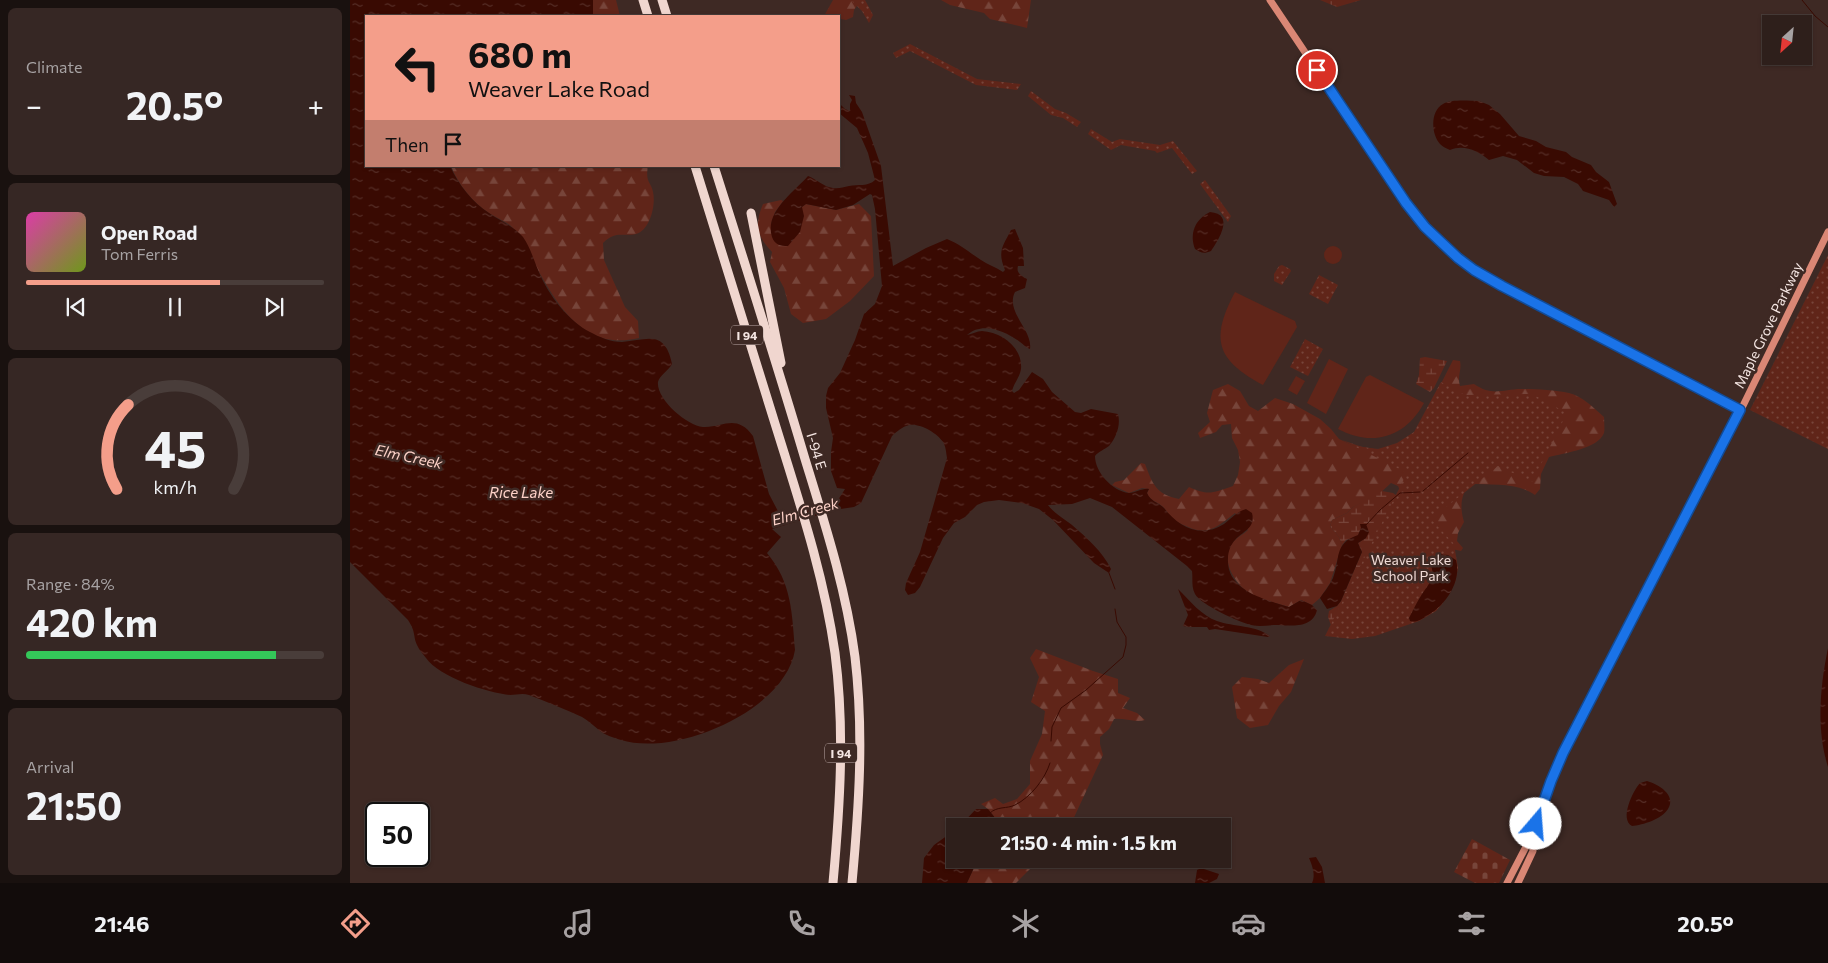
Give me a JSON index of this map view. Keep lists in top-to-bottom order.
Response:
{
  "streets": {
    "highway": ["I 94", "I-94 E"],
    "main road": ["Maple Grove Parkway"]
  },
  "crossings": [
    ["I 94", "I-94 E"]
  ],
  "water": ["Elm Creek", "Rice Lake"],
  "parks": ["Weaver Lake School Park"],
  "north": "bottom left",
  "page": {
    "tile": [
      "Climate",
      ["Range · 84%", "420 km"],
      ["Arrival", "21:50"]
    ],
    "turn": ["680 m", "Weaver Lake Road"],
    "heat": ["−", "20.5°", "+"],
    "then": "Then",
    "song": ["Open Road", "Tom Ferris"],
    "limit": "50",
    "trip": "21:50 · 4 min · 1.5 km",
    "tabs": ["21:46", "20.5°"],
    "gauge": ["45", "km/h"]
  }
}
